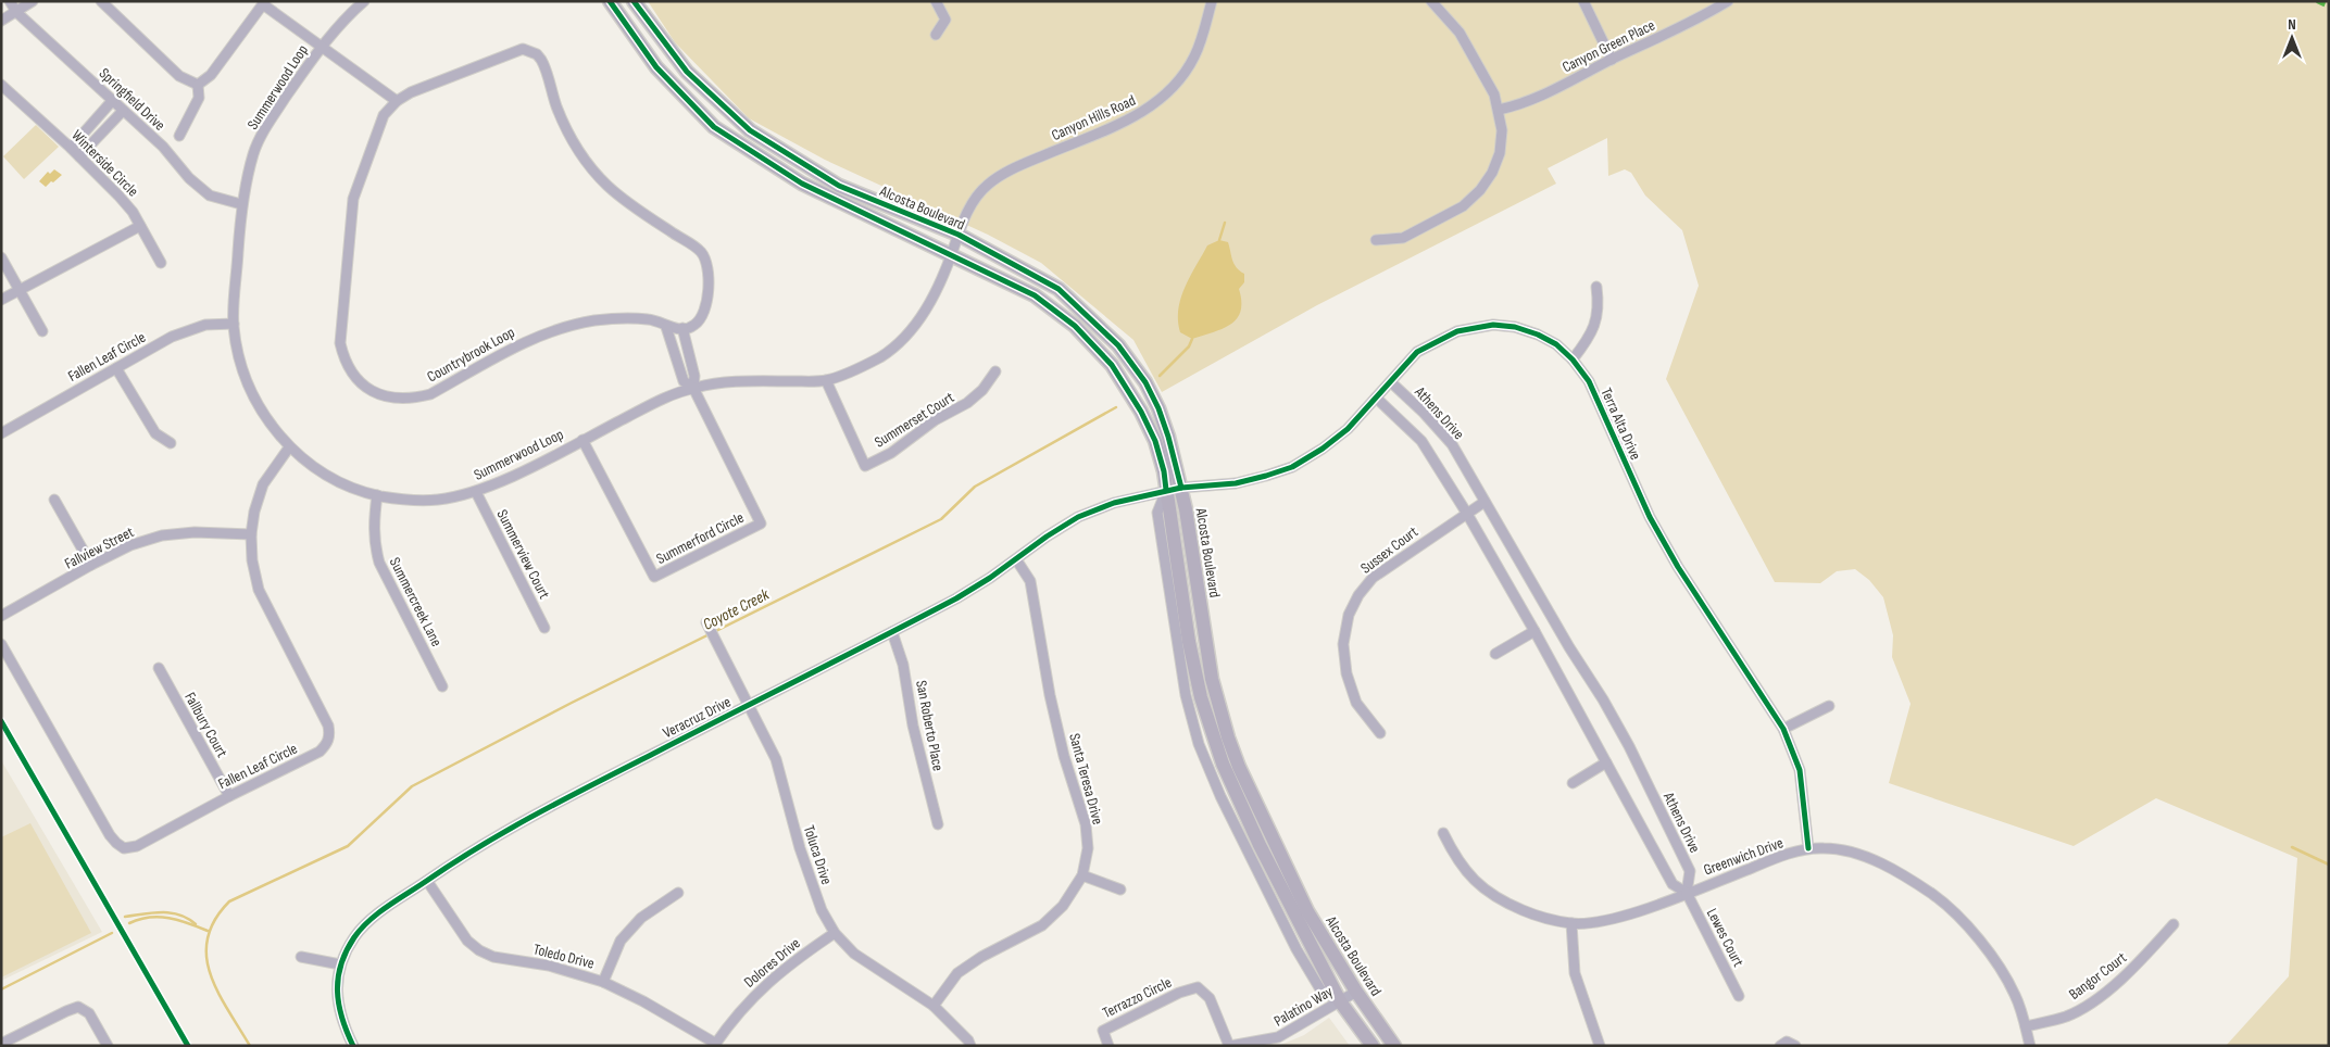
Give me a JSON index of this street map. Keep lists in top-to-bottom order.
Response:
{
  "streets": {
    "main road": ["Alcosta Boulevard"],
    "street": [
      "Canyon Green Place",
      "Summerwood Loop",
      "Springfield Drive",
      "Canyon Hills Road",
      "Winterside Circle",
      "Countrybrook Loop",
      "Fallen Leaf Circle",
      "Athens Drive",
      "Summerset Court",
      "Terra Alta Drive",
      "Summerford Circle",
      "Fallview Street",
      "Sussex Court",
      "Summerview Court",
      "Summercreek Lane",
      "Veracruz Drive",
      "Fallbury Court",
      "San Roberto Place",
      "Santa Teresa Drive",
      "Toluca Drive",
      "Greenwich Drive",
      "Lewes Court",
      "Toledo Drive",
      "Dolores Drive",
      "Bangor Court",
      "Terrazzo Circle",
      "Palatino Way"
    ]
  },
  "crossings": [
    ["Summerwood Loop", "Springfield Drive"],
    ["Summerwood Loop", "Canyon Hills Road"],
    ["Summerwood Loop", "Alcosta Boulevard"],
    ["Summerwood Loop", "Fallen Leaf Circle"],
    ["Summerwood Loop", "Summerset Court"],
    ["Summerwood Loop", "Summerford Circle"],
    ["Summerwood Loop", "Summerview Court"],
    ["Summerwood Loop", "Summercreek Lane"],
    ["Canyon Hills Road", "Alcosta Boulevard"],
    ["Alcosta Boulevard", "Terra Alta Drive"],
    ["Alcosta Boulevard", "Veracruz Drive"],
    ["Alcosta Boulevard", "Palatino Way"],
    ["Fallen Leaf Circle", "Fallview Street"],
    ["Fallen Leaf Circle", "Fallbury Court"],
    ["Athens Drive", "Terra Alta Drive"],
    ["Athens Drive", "Sussex Court"],
    ["Athens Drive", "Greenwich Drive"],
    ["Athens Drive", "Lewes Court"],
    ["Terra Alta Drive", "Veracruz Drive"],
    ["Terra Alta Drive", "Greenwich Drive"],
    ["Veracruz Drive", "San Roberto Place"],
    ["Veracruz Drive", "Santa Teresa Drive"],
    ["Veracruz Drive", "Toluca Drive"],
    ["Veracruz Drive", "Toledo Drive"],
    ["Santa Teresa Drive", "Toluca Drive"],
    ["Toluca Drive", "Dolores Drive"],
    ["Greenwich Drive", "Lewes Court"],
    ["Greenwich Drive", "Bangor Court"],
    ["Toledo Drive", "Dolores Drive"],
    ["Terrazzo Circle", "Palatino Way"]
  ],
  "water": ["Coyote Creek"],
  "north": "top"
}
